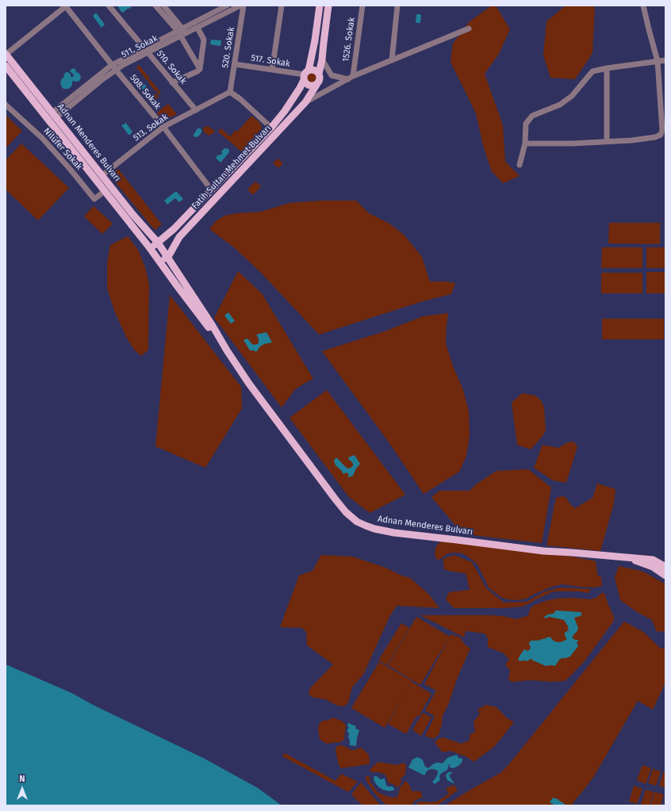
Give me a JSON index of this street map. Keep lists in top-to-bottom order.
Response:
{
  "streets": {
    "main road": ["Adnan Menderes Bulvarı", "Fatih Sultan Mehmet Bulvarı"],
    "street": [
      "1526. Sokak",
      "511. Sokak",
      "520. Sokak",
      "517. Sokak",
      "510. Sokak",
      "508. Sokak",
      "513. Sokak",
      "Nilüfer Sokak"
    ]
  },
  "crossings": [
    ["511. Sokak", "510. Sokak"],
    ["511. Sokak", "508. Sokak"],
    ["511. Sokak", "Adnan Menderes Bulvarı"],
    ["520. Sokak", "517. Sokak"],
    ["520. Sokak", "513. Sokak"],
    ["517. Sokak", "Fatih Sultan Mehmet Bulvarı"],
    ["510. Sokak", "513. Sokak"],
    ["508. Sokak", "513. Sokak"],
    ["508. Sokak", "Fatih Sultan Mehmet Bulvarı"],
    ["513. Sokak", "Adnan Menderes Bulvarı"],
    ["Adnan Menderes Bulvarı", "Nilüfer Sokak"],
    ["Adnan Menderes Bulvarı", "Fatih Sultan Mehmet Bulvarı"]
  ],
  "north": "top"
}
